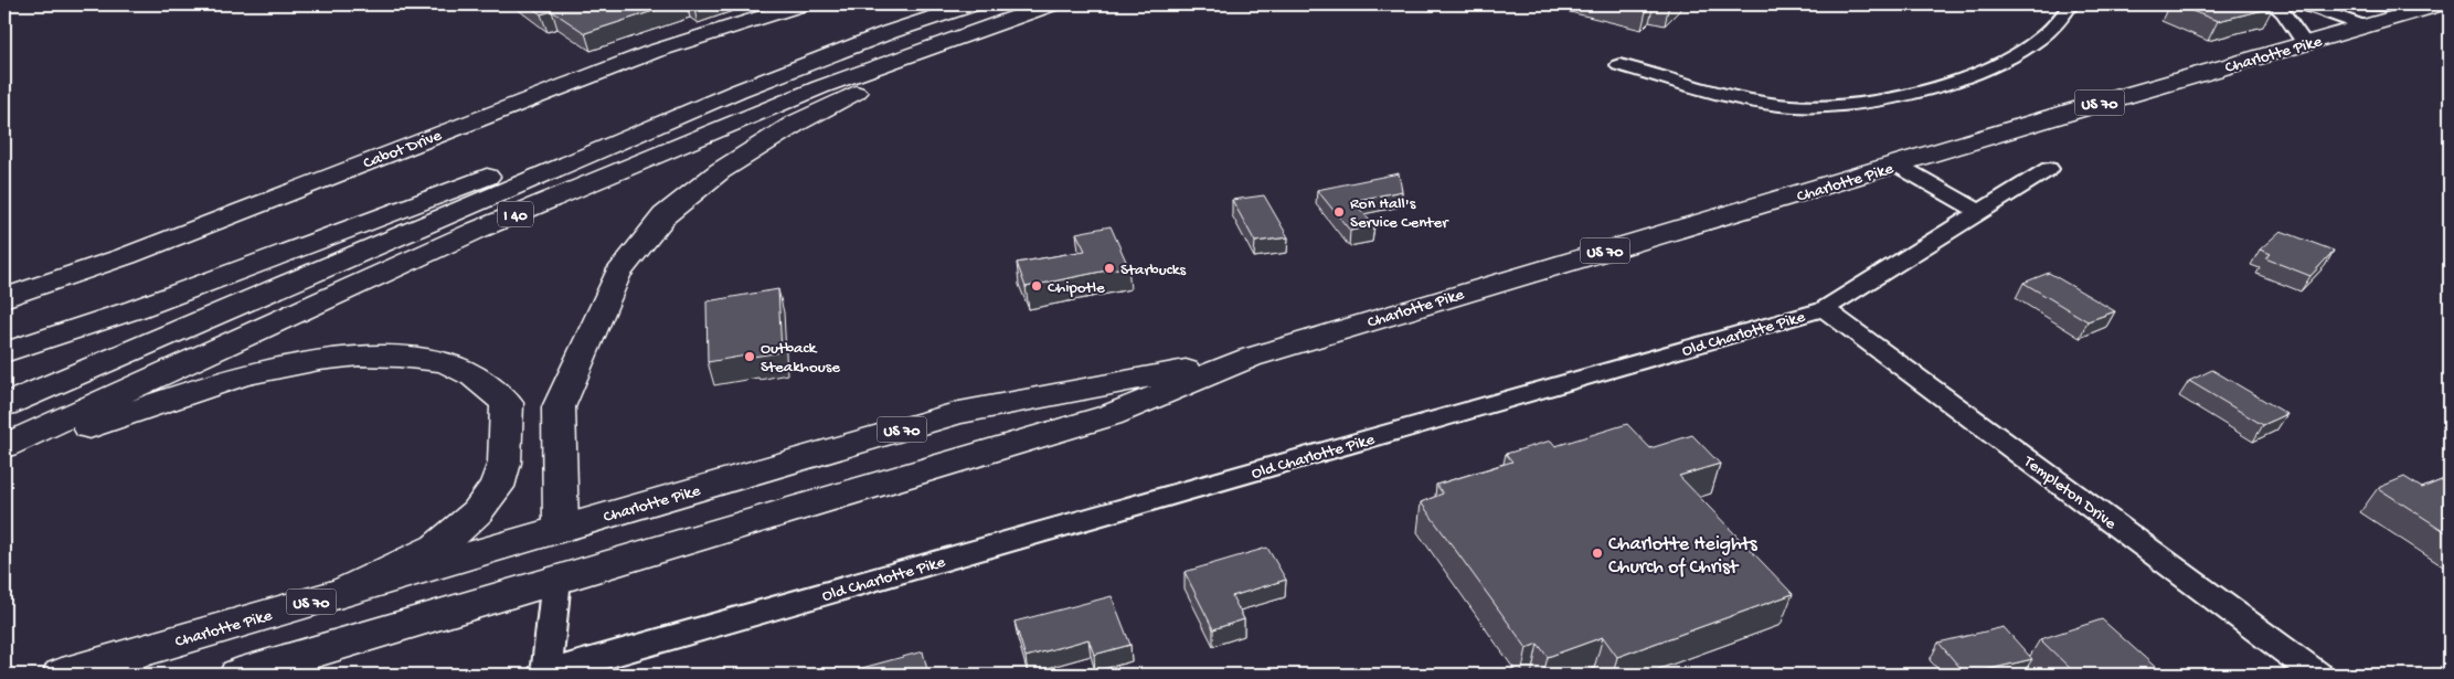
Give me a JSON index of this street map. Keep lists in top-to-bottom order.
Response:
{
  "streets": {
    "main road": [
      "Charlotte Pike",
      "US 70",
      "Cabot Drive",
      "I 40"
    ],
    "street": ["Old Charlotte Pike", "Templeton Drive"]
  },
  "crossings": [
    ["Old Charlotte Pike", "Templeton Drive"]
  ],
  "places": [
    "Ron Hall's Service Center",
    "Starbucks",
    "Chipotle",
    "Outback Steakhouse",
    "Charlotte Heights Church of Christ"
  ]
}
